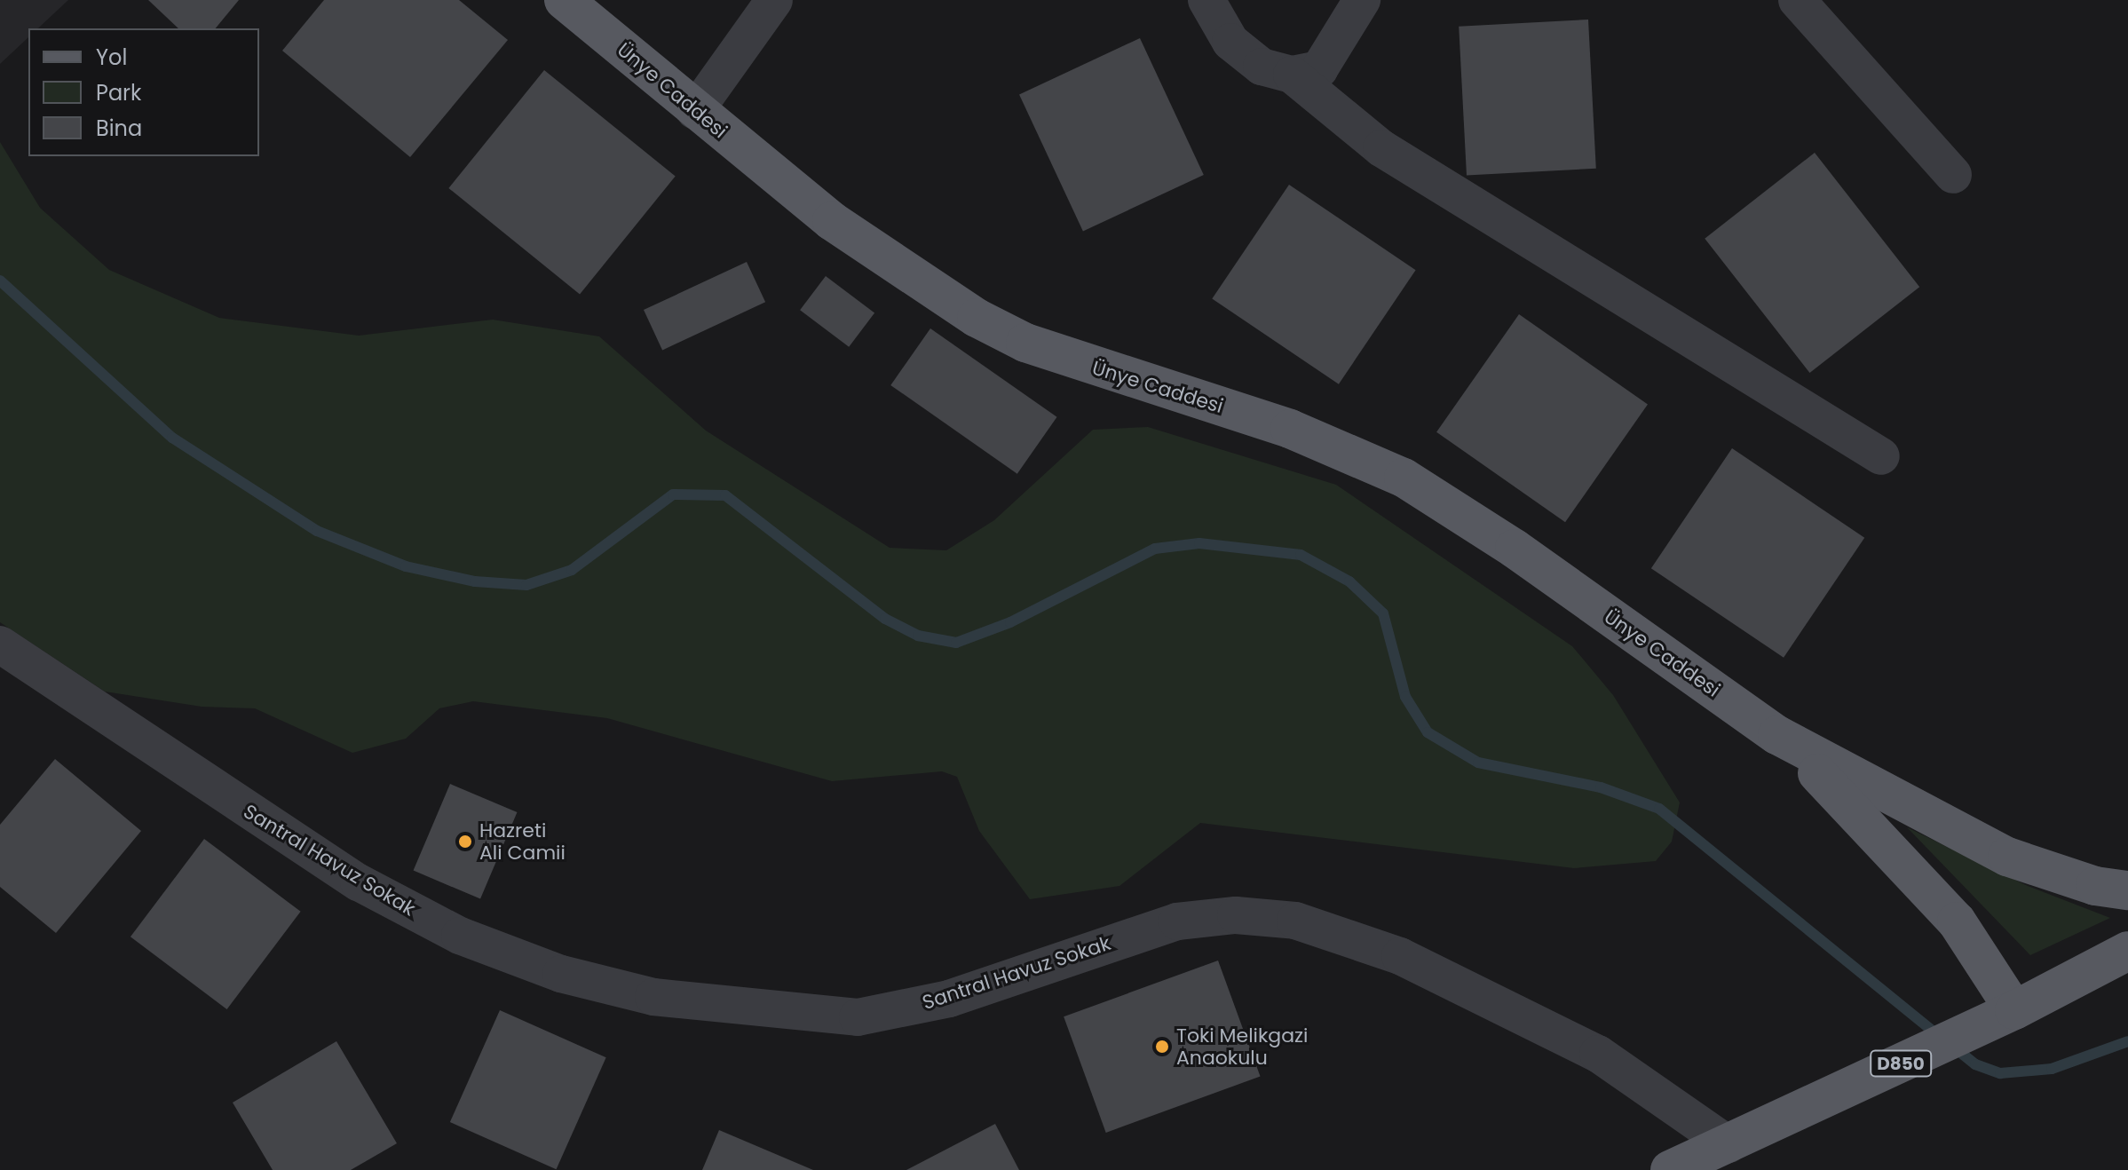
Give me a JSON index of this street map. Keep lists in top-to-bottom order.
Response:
{
  "streets": {
    "main road": ["Ünye Caddesi", "D850"],
    "street": ["Santral Havuz Sokak"]
  },
  "crossings": [
    ["Ünye Caddesi", "D850"],
    ["Santral Havuz Sokak", "D850"]
  ],
  "places": ["Hazreti Ali Camii", "Toki Melikgazi Anaokulu"],
  "legend": ["Yol", "Park", "Bina"]
}
